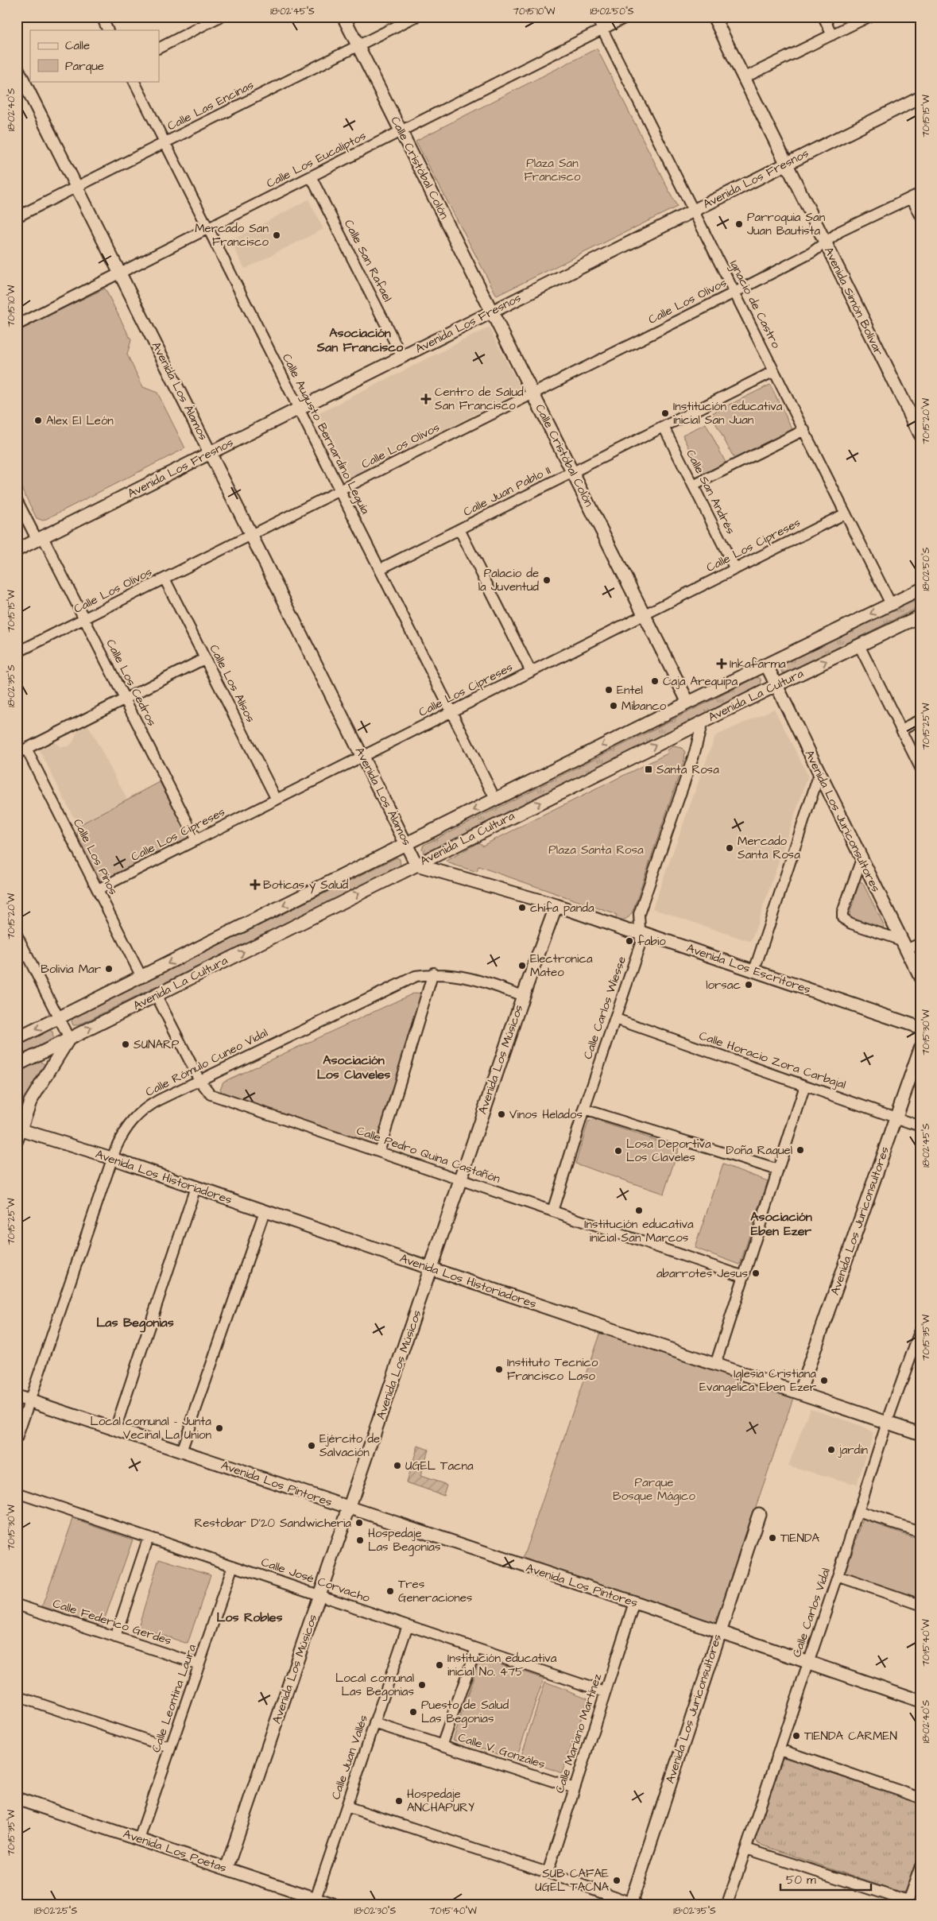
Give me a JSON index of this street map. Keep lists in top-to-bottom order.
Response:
{
  "streets": {
    "street": [
      "Calle Las Encinas",
      "Calle Los Eucaliptos",
      "Calle Cristóbal Colón",
      "Avenida Los Fresnos",
      "Calle San Rafael",
      "Calle Los Olivos",
      "Avenida Simón Bolívar",
      "Ignacio de Castro",
      "Avenida Los Álamos",
      "Calle Augusto Bernardino Leguía",
      "Calle Juan Pablo II",
      "Calle San Andrés",
      "Calle Los Cipreses",
      "Calle Los Cedros",
      "Calle Los Alisos",
      "Avenida La Cultura",
      "Avenida Los Juriconsultores",
      "Calle Los Pinos",
      "Avenida Los Escritores",
      "Calle Carlos Wiesse",
      "Avenida Los Músicos",
      "Calle Horacio Zora Carbajal",
      "Calle Rómulo Cuneo Vidal",
      "Calle Pedro Quina Castañón",
      "Avenida Los Historiadores",
      "Avenida Los Pintores",
      "Calle José Corvacho",
      "Calle Carlos Vidal",
      "Calle Federico Gerdes",
      "Calle Leontina Laura",
      "Calle Mariano Martínez",
      "Calle V. Gonzáles",
      "Calle Juan Vallés",
      "Avenida Los Poetas"
    ]
  },
  "crossings": [
    ["Calle Las Encinas", "Calle Cristóbal Colón"],
    ["Calle Las Encinas", "Avenida Los Álamos"],
    ["Calle Las Encinas", "Calle Augusto Bernardino Leguía"],
    ["Calle Los Eucaliptos", "Calle Cristóbal Colón"],
    ["Calle Los Eucaliptos", "Calle San Rafael"],
    ["Calle Los Eucaliptos", "Ignacio de Castro"],
    ["Calle Los Eucaliptos", "Avenida Los Álamos"],
    ["Calle Los Eucaliptos", "Calle Augusto Bernardino Leguía"],
    ["Calle Cristóbal Colón", "Avenida Los Fresnos"],
    ["Calle Cristóbal Colón", "Calle Los Olivos"],
    ["Calle Cristóbal Colón", "Calle Juan Pablo II"],
    ["Calle Cristóbal Colón", "Calle Los Cipreses"],
    ["Calle Cristóbal Colón", "Avenida La Cultura"],
    ["Avenida Los Fresnos", "Calle San Rafael"],
    ["Avenida Los Fresnos", "Avenida Simón Bolívar"],
    ["Avenida Los Fresnos", "Ignacio de Castro"],
    ["Avenida Los Fresnos", "Avenida Los Álamos"],
    ["Avenida Los Fresnos", "Calle Augusto Bernardino Leguía"],
    ["Avenida Los Fresnos", "Calle Los Cedros"],
    ["Calle Los Olivos", "Avenida Simón Bolívar"],
    ["Calle Los Olivos", "Ignacio de Castro"],
    ["Calle Los Olivos", "Avenida Los Álamos"],
    ["Calle Los Olivos", "Calle Augusto Bernardino Leguía"],
    ["Calle Los Olivos", "Calle Los Cedros"],
    ["Calle Los Olivos", "Calle Los Alisos"],
    ["Ignacio de Castro", "Calle Juan Pablo II"],
    ["Ignacio de Castro", "Calle Los Cipreses"],
    ["Ignacio de Castro", "Avenida La Cultura"],
    ["Avenida Los Álamos", "Calle Los Cipreses"],
    ["Avenida Los Álamos", "Avenida La Cultura"],
    ["Avenida Los Álamos", "Avenida Los Escritores"],
    ["Calle Augusto Bernardino Leguía", "Calle Juan Pablo II"],
    ["Calle Augusto Bernardino Leguía", "Calle Los Cipreses"],
    ["Calle Augusto Bernardino Leguía", "Avenida La Cultura"],
    ["Calle Juan Pablo II", "Calle San Andrés"],
    ["Calle San Andrés", "Calle Los Cipreses"],
    ["Calle Los Cipreses", "Calle Los Cedros"],
    ["Calle Los Cipreses", "Calle Los Alisos"],
    ["Calle Los Cipreses", "Calle Los Pinos"],
    ["Avenida La Cultura", "Avenida Los Juriconsultores"],
    ["Avenida La Cultura", "Calle Los Pinos"],
    ["Avenida La Cultura", "Avenida Los Escritores"],
    ["Avenida La Cultura", "Calle Carlos Wiesse"],
    ["Avenida La Cultura", "Calle Pedro Quina Castañón"],
    ["Avenida Los Juriconsultores", "Calle Horacio Zora Carbajal"],
    ["Avenida Los Juriconsultores", "Avenida Los Historiadores"],
    ["Avenida Los Juriconsultores", "Avenida Los Pintores"],
    ["Avenida Los Escritores", "Calle Carlos Wiesse"],
    ["Avenida Los Escritores", "Avenida Los Músicos"],
    ["Calle Carlos Wiesse", "Calle Horacio Zora Carbajal"],
    ["Calle Carlos Wiesse", "Calle Pedro Quina Castañón"],
    ["Avenida Los Músicos", "Calle Rómulo Cuneo Vidal"],
    ["Avenida Los Músicos", "Calle Pedro Quina Castañón"],
    ["Avenida Los Músicos", "Avenida Los Historiadores"],
    ["Avenida Los Músicos", "Avenida Los Pintores"],
    ["Avenida Los Músicos", "Calle José Corvacho"],
    ["Avenida Los Músicos", "Avenida Los Poetas"],
    ["Calle Rómulo Cuneo Vidal", "Calle Pedro Quina Castañón"],
    ["Calle Rómulo Cuneo Vidal", "Avenida Los Historiadores"],
    ["Calle Rómulo Cuneo Vidal", "Avenida Los Pintores"],
    ["Avenida Los Historiadores", "Calle Carlos Vidal"],
    ["Avenida Los Pintores", "Calle Carlos Vidal"],
    ["Avenida Los Pintores", "Calle Mariano Martínez"],
    ["Calle José Corvacho", "Calle Leontina Laura"],
    ["Calle José Corvacho", "Calle Mariano Martínez"],
    ["Calle José Corvacho", "Calle Juan Vallés"],
    ["Calle Federico Gerdes", "Calle Leontina Laura"],
    ["Calle Leontina Laura", "Avenida Los Poetas"],
    ["Calle Mariano Martínez", "Calle V. Gonzáles"],
    ["Calle V. Gonzáles", "Calle Juan Vallés"],
    ["Calle Juan Vallés", "Avenida Los Poetas"]
  ],
  "districts": [
    "Asociación San Francisco",
    "Asociación Los Claveles",
    "Asociación Eben Ezer",
    "Las Begonias",
    "Los Robles"
  ],
  "parks": ["Plaza San Francisco", "Plaza Santa Rosa", "Parque Bosque Mágico"],
  "places": {
    "other": [
      "Parroquia San Juan Bautista",
      "Mercado San Francisco",
      "Institución educativa inicial San Juan",
      "Alex El León",
      "Palacio de la Juventud",
      "Caja Arequipa",
      "Entel",
      "Mibanco",
      "Mercado Santa Rosa",
      "chifa panda",
      "fabio",
      "Electronica Mateo",
      "Bolivia Mar",
      "lorsac",
      "SUNARP",
      "Vinos Helados",
      "Doña Raquel",
      "Losa Deportiva Los Claveles",
      "Institución educativa inicial San Marcos",
      "abarrotes Jesus",
      "Instituto Tecnico Francisco Laso",
      "Iglesia Cristiana Evangelica Eben Ezer",
      "Local comunal - Junta Vecinal La Union",
      "Ejército de Salvación",
      "jardin",
      "UGEL Tacna",
      "Restobar D'20 Sandwicheria",
      "TIENDA",
      "Hospedaje Las Begonias",
      "Tres Generaciones",
      "Institución educativa inicial No. 475",
      "Local comunal Las Begonias",
      "Puesto de Salud Las Begonias",
      "TIENDA CARMEN",
      "Hospedaje ANCHAPURY",
      "SUB CAFAE UGEL TACNA"
    ],
    "health": ["Centro de Salud San Francisco", "Inkafarma", "Boticas y Salud"],
    "transit": ["Santa Rosa"]
  },
  "legend": ["Calle", "Parque"],
  "scale_bar": "50 m",
  "coordinates": [
    "18°02'45\"S",
    "70°15'10\"W",
    "18°02'50\"S",
    "18°02'40\"S",
    "70°15'15\"W",
    "70°15'20\"W",
    "18°02'35\"S",
    "70°15'25\"W",
    "70°15'30\"W",
    "70°15'35\"W",
    "70°15'40\"W",
    "18°02'25\"S",
    "18°02'30\"S"
  ]
}
